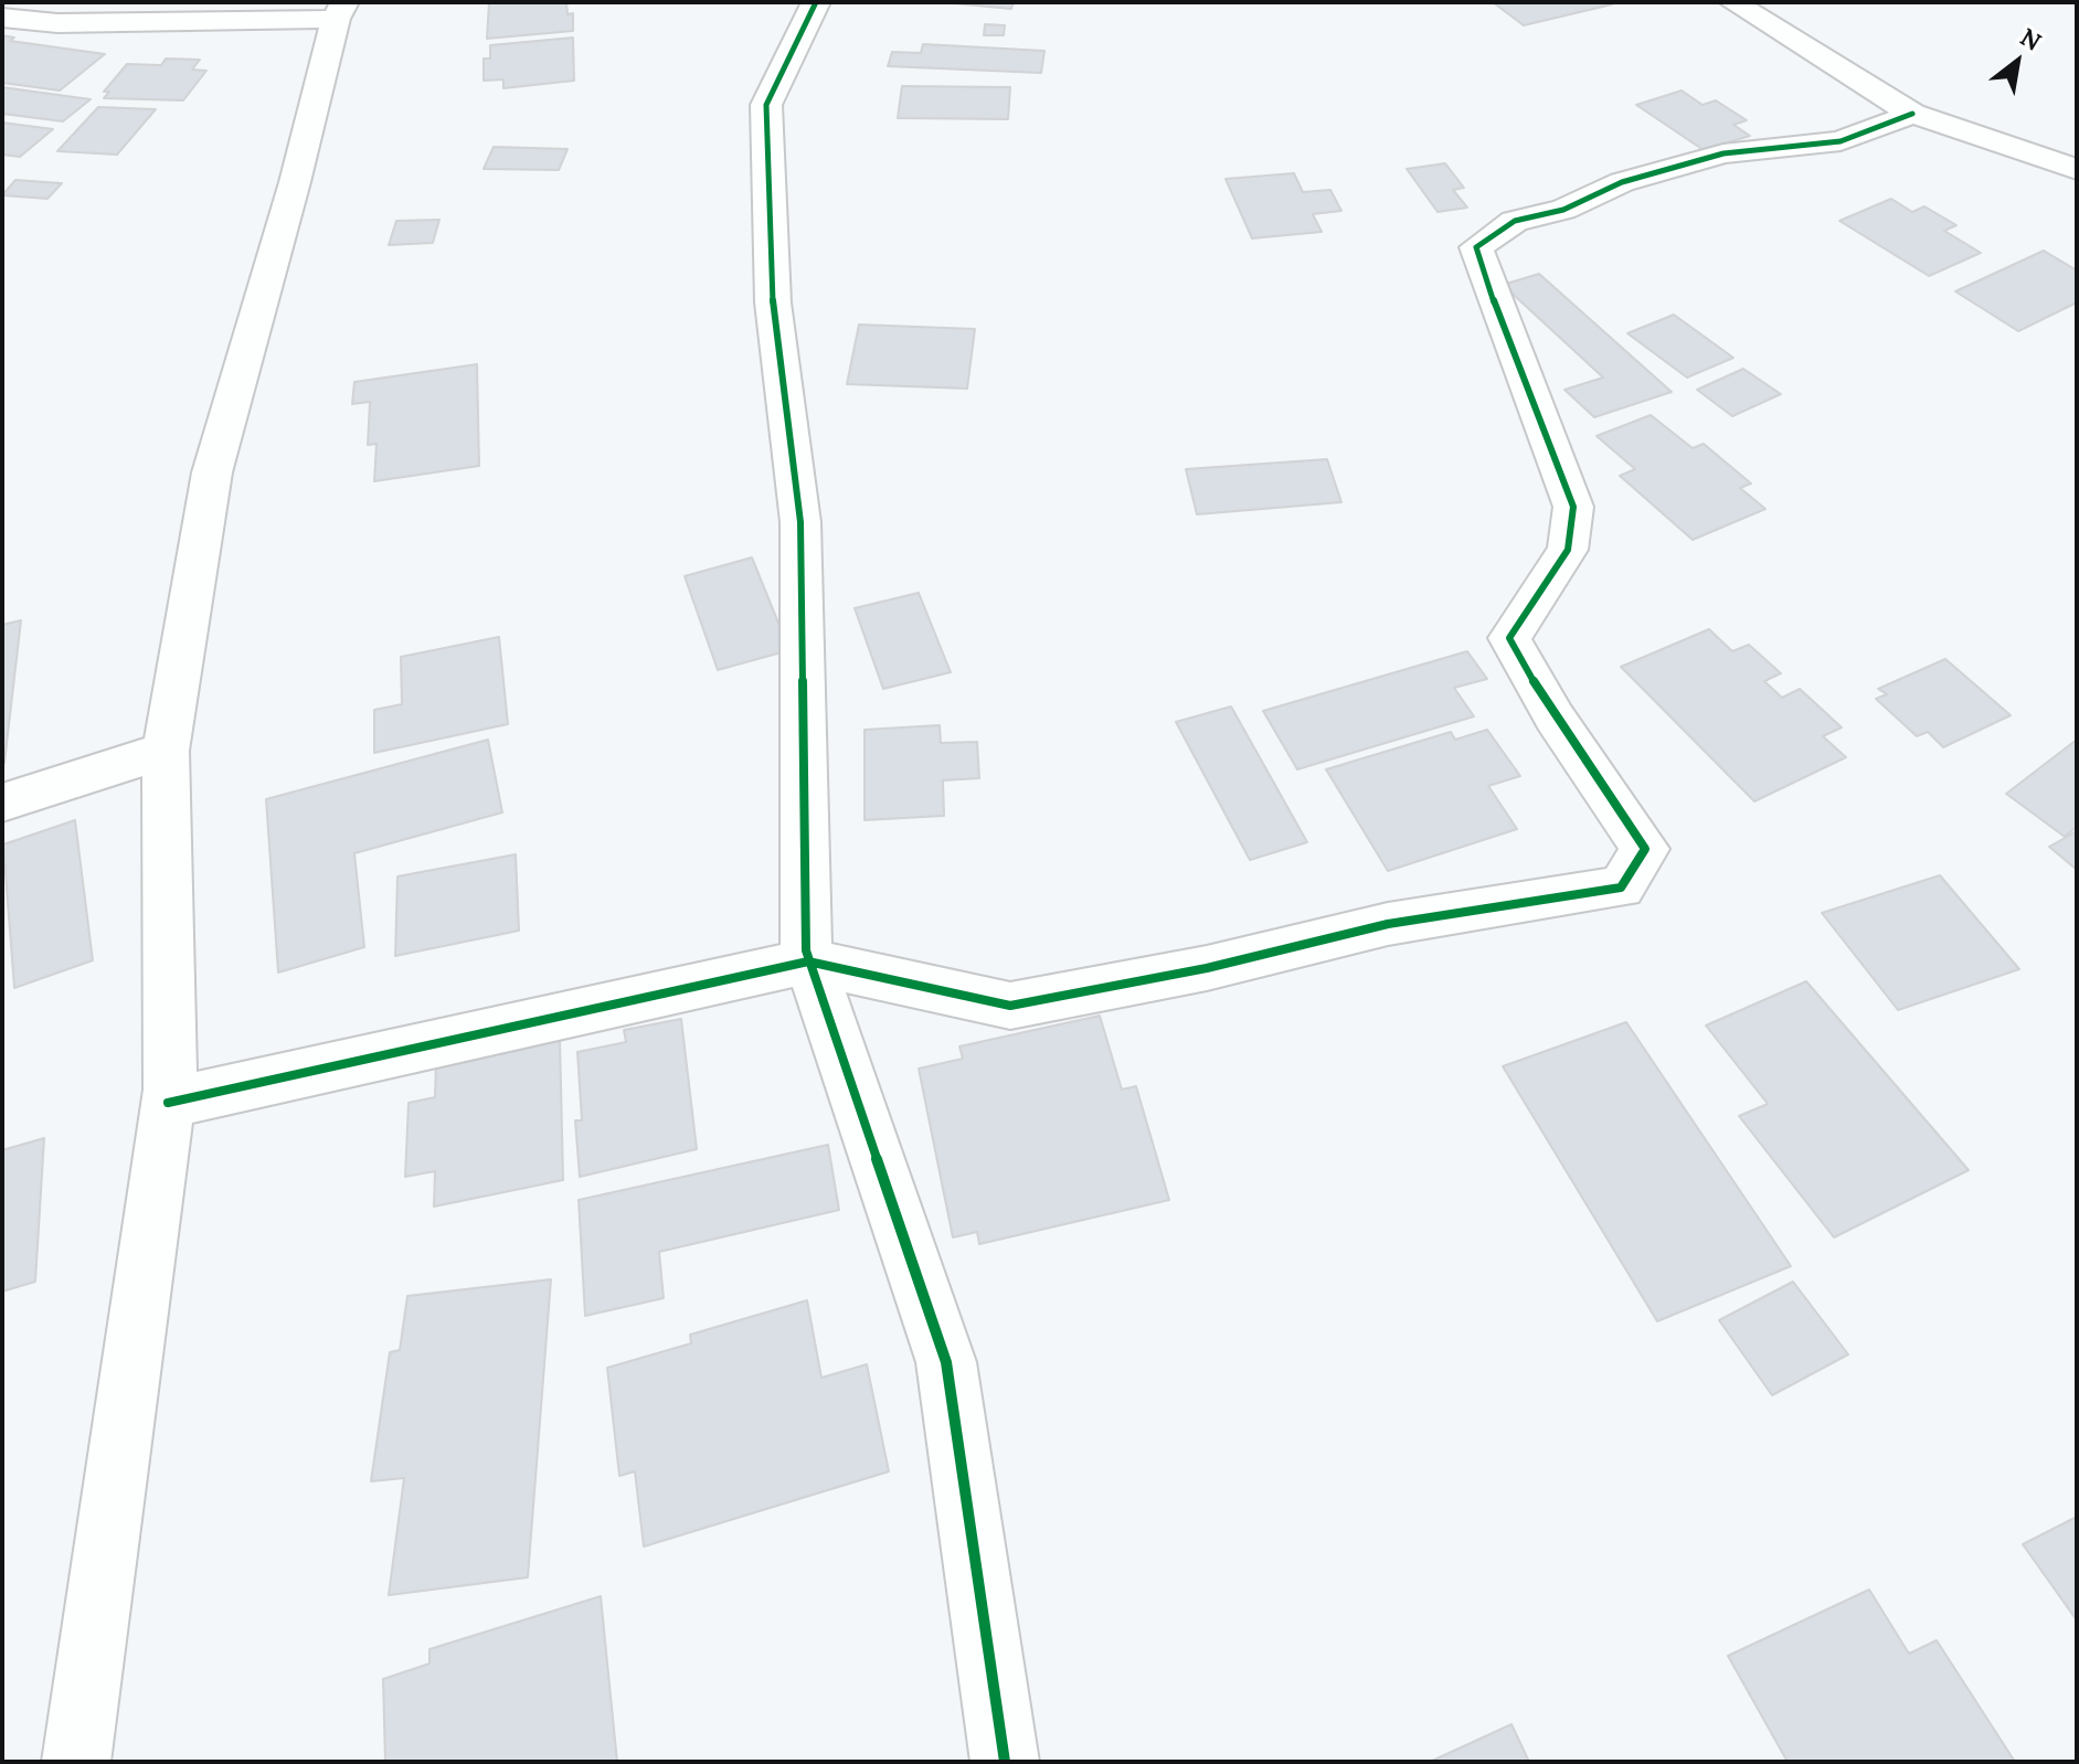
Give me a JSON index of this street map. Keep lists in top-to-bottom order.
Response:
{
  "north": "top right"
}
